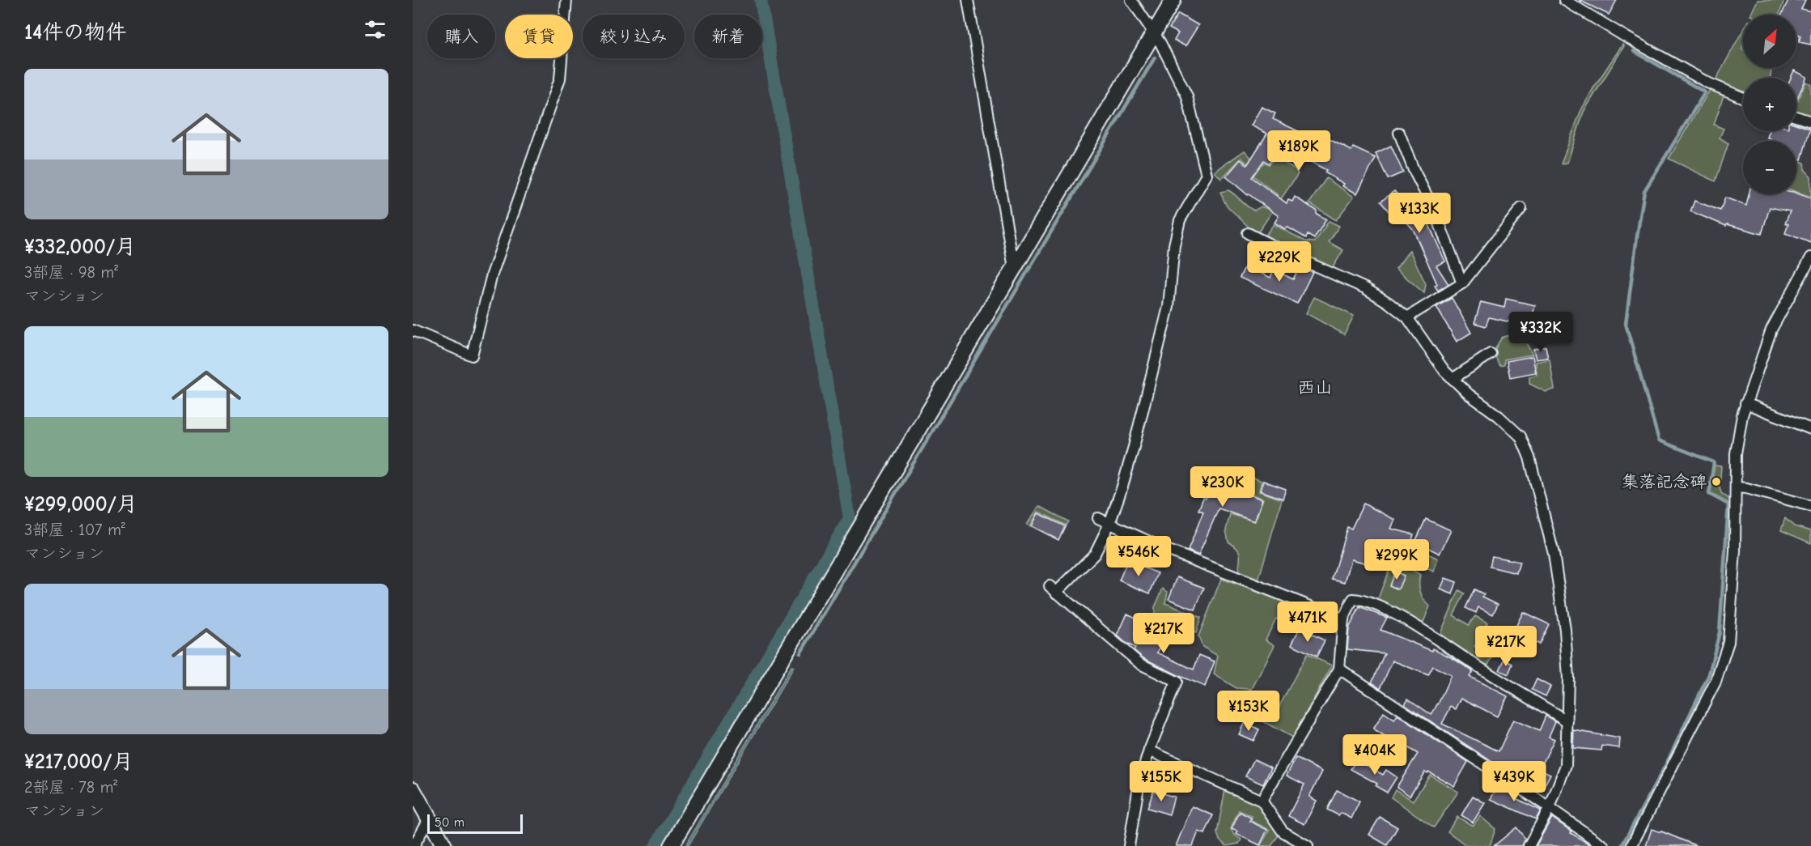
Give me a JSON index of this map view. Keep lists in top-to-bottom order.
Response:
{
  "districts": ["西山"],
  "places": ["集落記念碑"],
  "scale_bar": "50 m",
  "north": "top right",
  "page": {
    "heading": "14件の物件",
    "map_buttons": ["+", "−"],
    "chip": [
      "購入",
      "賃貸",
      "絞り込み",
      "新着"
    ],
    "list": [
      {
        "name": "¥332,000/月",
        "note": "3部屋 · 98 m² · マンション"
      },
      {
        "name": "¥299,000/月",
        "note": "3部屋 · 107 m² · マンション"
      },
      {
        "name": "¥217,000/月",
        "note": "2部屋 · 78 m² · マンション"
      }
    ],
    "price": [
      "¥189K",
      "¥133K",
      "¥229K",
      "¥332K",
      "¥230K",
      "¥546K",
      "¥299K",
      "¥471K",
      "¥217K",
      "¥217K",
      "¥153K",
      "¥404K",
      "¥155K",
      "¥439K"
    ],
    "scale": "50 m"
  }
}
